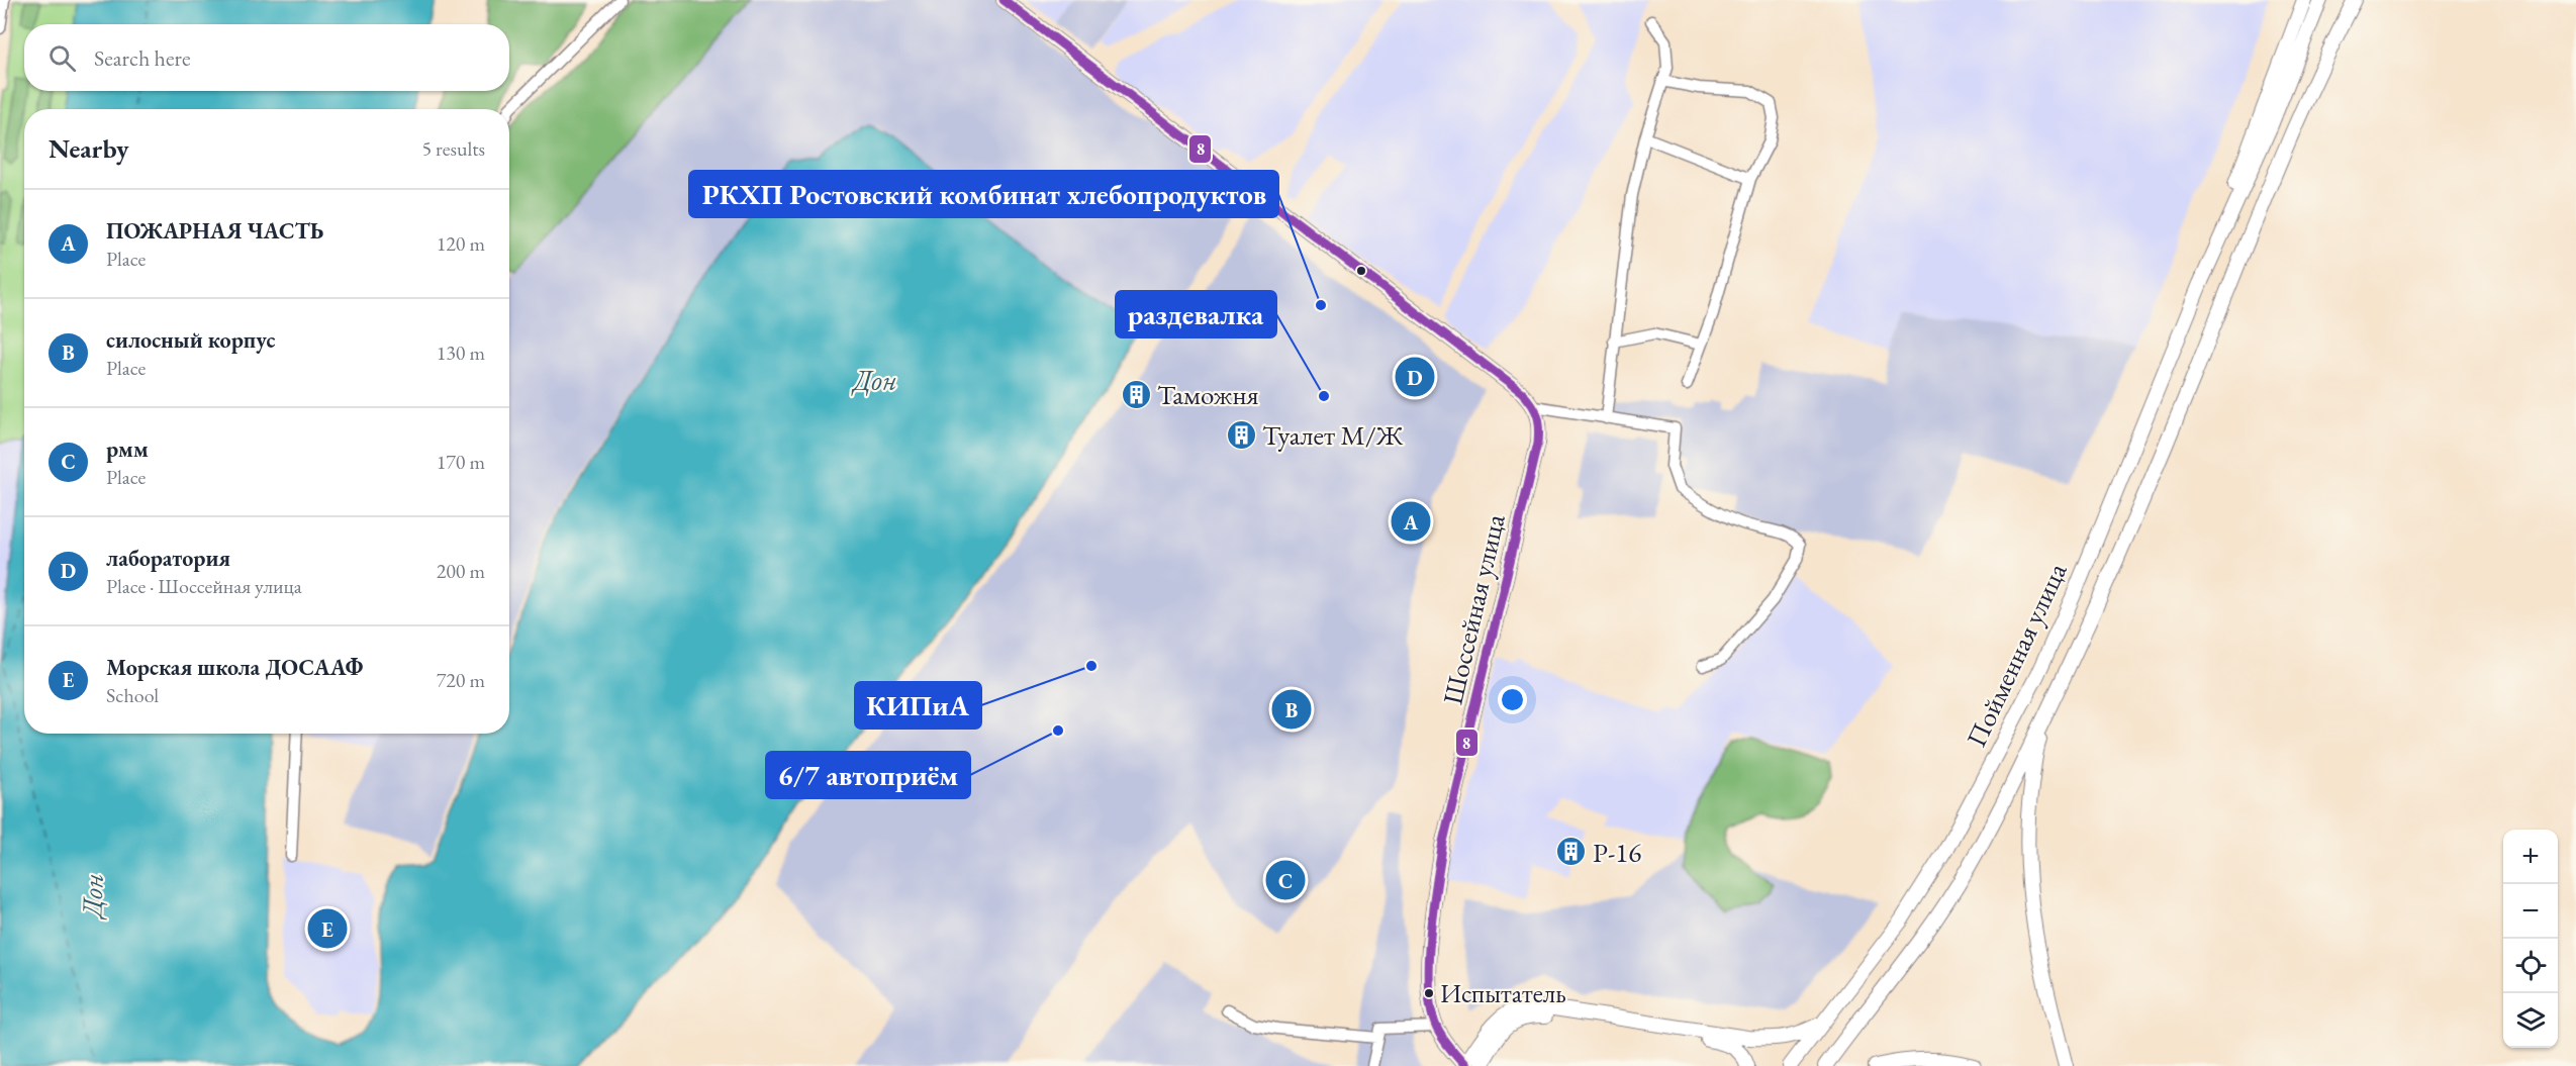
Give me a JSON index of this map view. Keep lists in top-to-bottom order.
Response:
{
  "streets": {
    "main road": ["Шоссейная улица", "Пойменная улица"]
  },
  "water": ["Дон"],
  "places": {
    "other": [
      "РКХП Ростовский комбинат хлебопродуктов",
      "раздевалка",
      "КИПиА",
      "6/7 автоприём",
      "Испытатель"
    ],
    "building": ["Таможня", "Туалет М/Ж", "Р-16"]
  },
  "lines": ["transit line 8"],
  "page": {
    "search": "Search here",
    "heading": ["Nearby", "5 results"],
    "list": [
      {
        "mark": "A",
        "name": "ПОЖАРНАЯ ЧАСТЬ",
        "note": "Place",
        "value": "120 m"
      },
      {
        "mark": "B",
        "name": "силосный корпус",
        "note": "Place",
        "value": "130 m"
      },
      {
        "mark": "C",
        "name": "рмм",
        "note": "Place",
        "value": "170 m"
      },
      {
        "mark": "D",
        "name": "лаборатория",
        "note": "Place · Шоссейная улица",
        "value": "200 m"
      },
      {
        "mark": "E",
        "name": "Морская школа ДОСААФ",
        "note": "School",
        "value": "720 m"
      }
    ],
    "pins": [
      "D",
      "A",
      "B",
      "C",
      "E"
    ],
    "map_buttons": ["+", "−"]
  }
}
